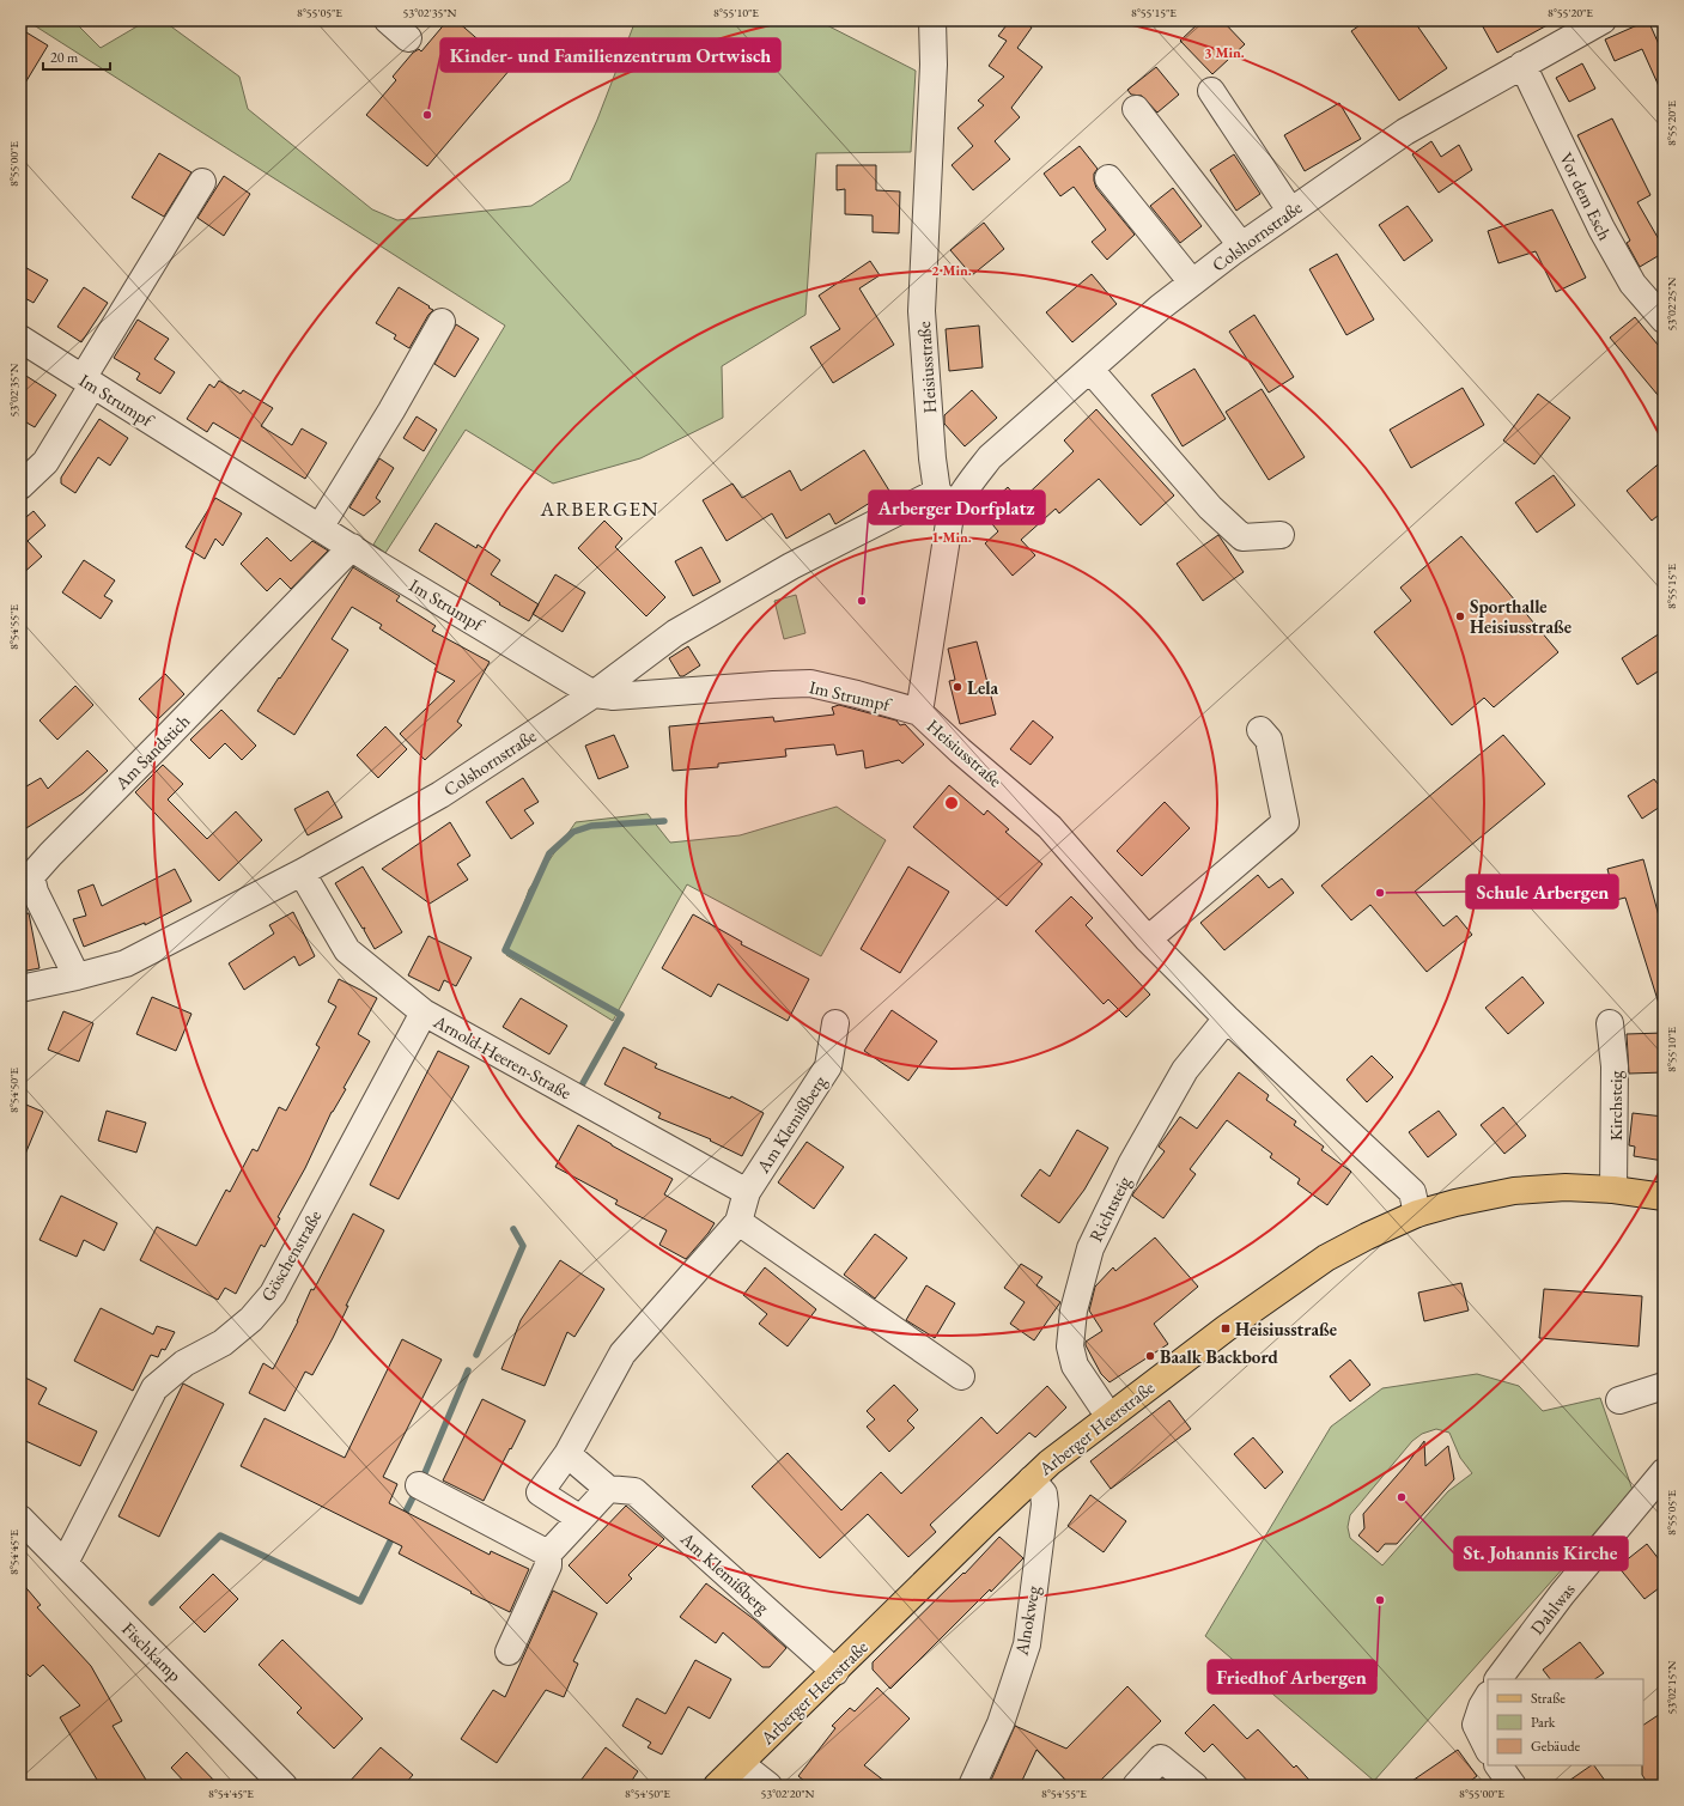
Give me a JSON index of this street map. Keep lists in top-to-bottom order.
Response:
{
  "streets": {
    "main road": ["Arberger Heerstraße"],
    "street": [
      "Vor dem Esch",
      "Colshornstraße",
      "Heisiusstraße",
      "Im Strumpf",
      "Am Sandstich",
      "Arnold-Heeren-Straße",
      "Kirchsteig",
      "Am Klemißberg",
      "Richtsteig",
      "Göschenstraße",
      "Dahlwas",
      "Alnokweg",
      "Fischkamp"
    ]
  },
  "crossings": [
    ["Vor dem Esch", "Colshornstraße"],
    ["Colshornstraße", "Heisiusstraße"],
    ["Colshornstraße", "Im Strumpf"],
    ["Colshornstraße", "Am Sandstich"],
    ["Colshornstraße", "Arnold-Heeren-Straße"],
    ["Heisiusstraße", "Im Strumpf"],
    ["Heisiusstraße", "Richtsteig"],
    ["Heisiusstraße", "Arberger Heerstraße"],
    ["Im Strumpf", "Am Sandstich"],
    ["Arnold-Heeren-Straße", "Am Klemißberg"],
    ["Arnold-Heeren-Straße", "Göschenstraße"],
    ["Kirchsteig", "Arberger Heerstraße"],
    ["Am Klemißberg", "Arberger Heerstraße"],
    ["Richtsteig", "Arberger Heerstraße"],
    ["Göschenstraße", "Fischkamp"],
    ["Arberger Heerstraße", "Alnokweg"]
  ],
  "districts": ["ARBERGEN"],
  "places": {
    "other": [
      "Kinder- und Familienzentrum Ortwisch",
      "Arberger Dorfplatz",
      "Sporthalle Heisiusstraße",
      "Lela",
      "Schule Arbergen",
      "Baalk Backbord",
      "St. Johannis Kirche",
      "Friedhof Arbergen"
    ],
    "transit": ["Heisiusstraße"]
  },
  "legend": ["Straße", "Park", "Gebäude"],
  "scale_bar": "20 m",
  "coordinates": [
    "8°55'05\"E",
    "53°02'35\"N",
    "8°55'10\"E",
    "8°55'15\"E",
    "8°55'20\"E",
    "8°55'00\"E",
    "53°02'25\"N",
    "8°54'55\"E",
    "8°54'50\"E",
    "8°54'45\"E",
    "53°02'15\"N",
    "53°02'20\"N"
  ],
  "rings": ["3 Min.", "2 Min.", "1 Min."]
}
